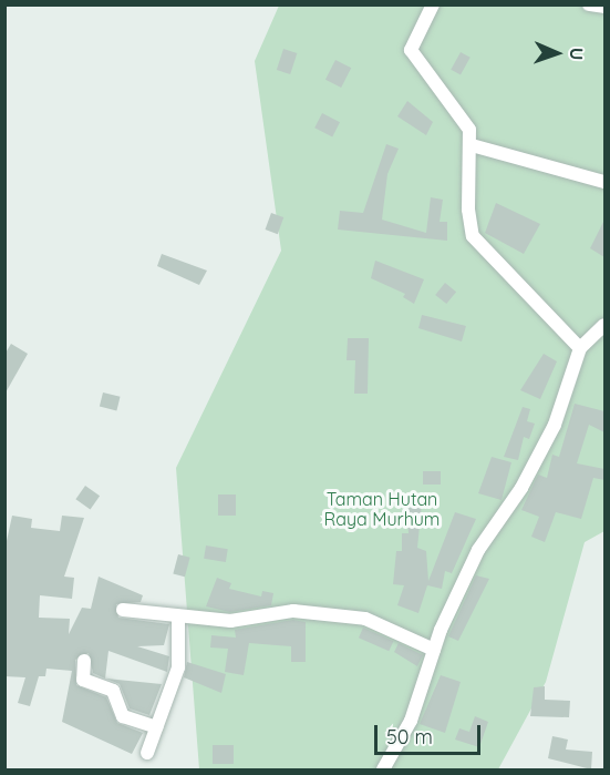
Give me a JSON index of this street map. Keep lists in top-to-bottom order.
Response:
{
  "parks": ["Taman Hutan Raya Murhum"],
  "scale_bar": "50 m",
  "north": "right"
}
